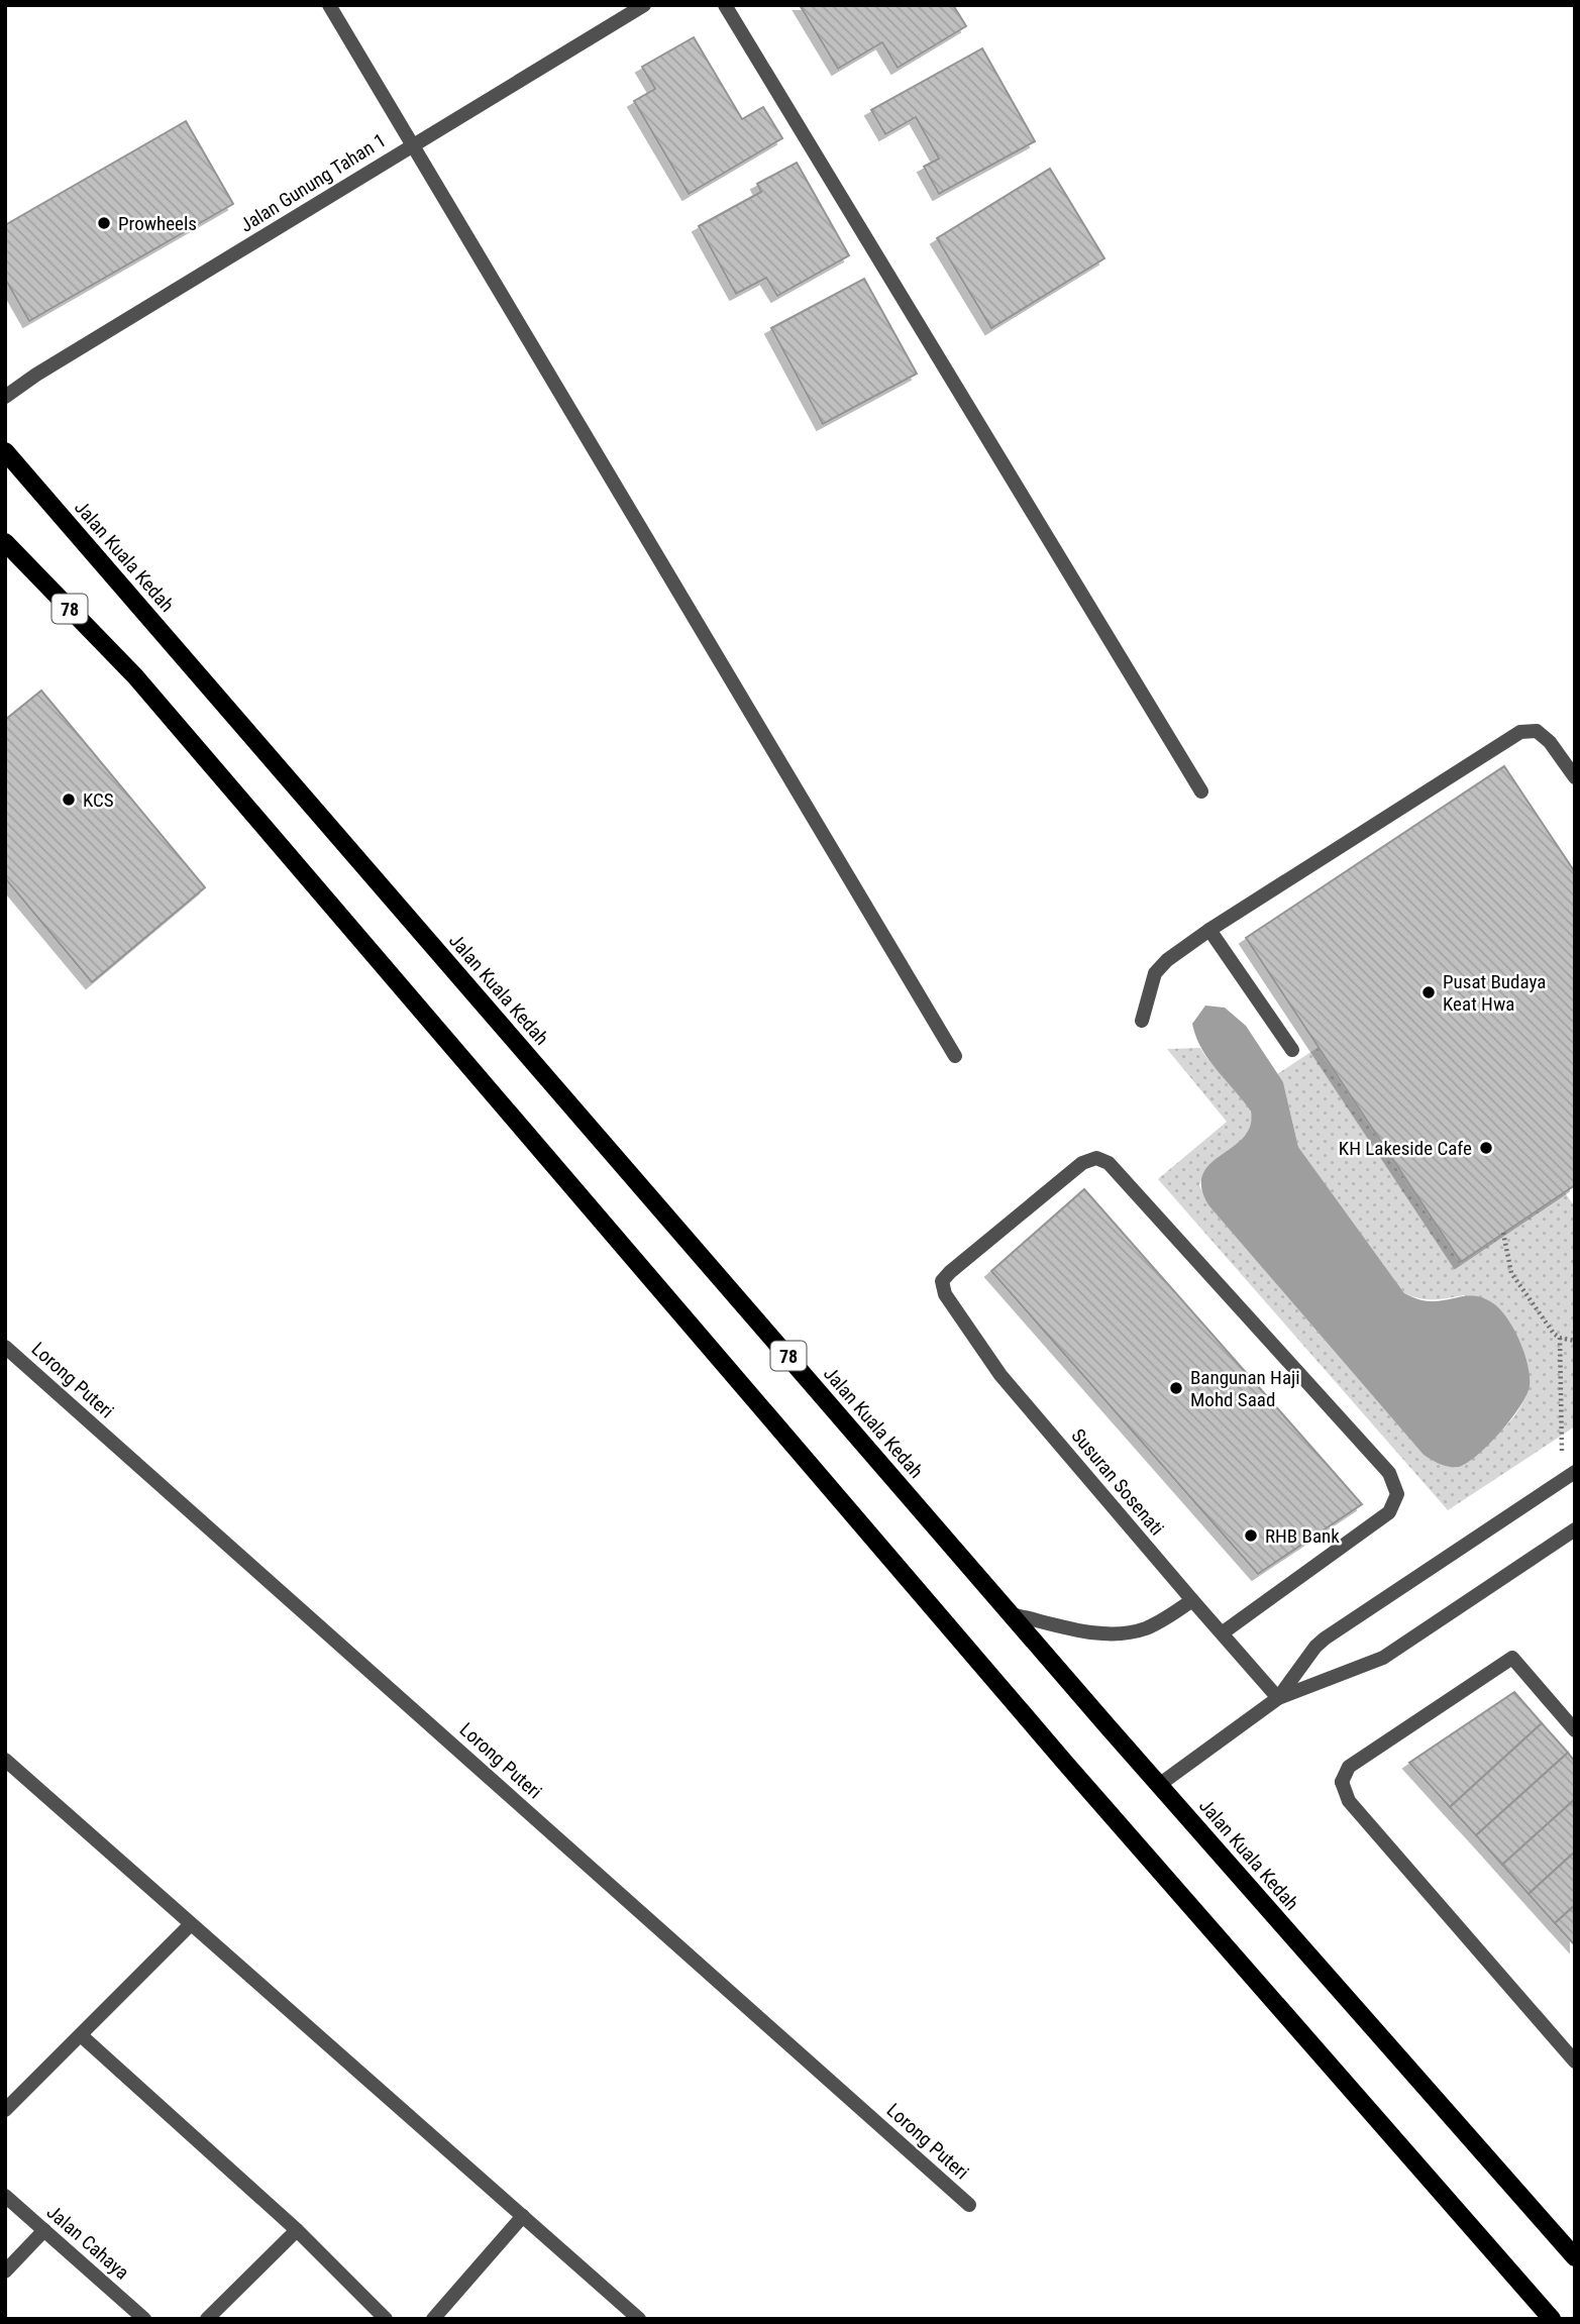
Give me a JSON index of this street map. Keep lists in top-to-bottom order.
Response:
{
  "streets": {
    "main road": ["Jalan Kuala Kedah", "78"],
    "street": [
      "Jalan Gunung Tahan 1",
      "Lorong Puteri",
      "Susuran Sosenati",
      "Jalan Cahaya"
    ]
  },
  "places": [
    "Prowheels",
    "KCS",
    "Pusat Budaya Keat Hwa",
    "KH Lakeside Cafe",
    "Bangunan Haji Mohd Saad",
    "RHB Bank"
  ]
}
